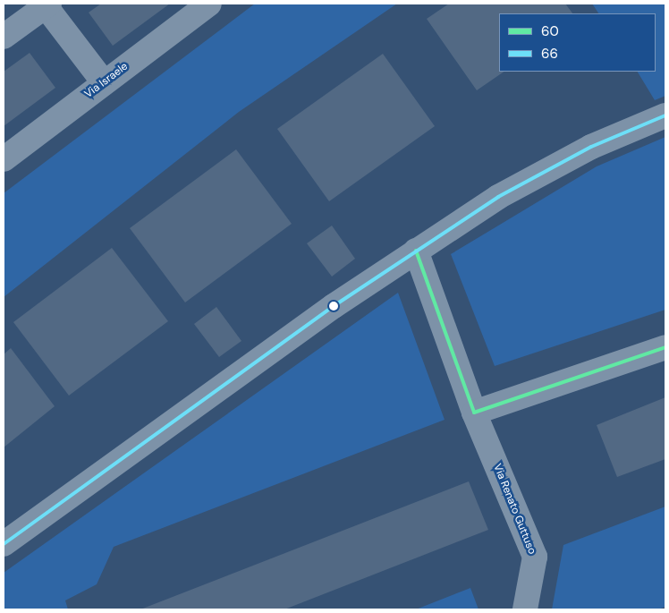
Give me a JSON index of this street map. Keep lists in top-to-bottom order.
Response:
{
  "streets": {
    "street": ["Via Israele", "Via Renato Guttuso"]
  },
  "lines": ["transit line 66", "transit line 60"],
  "legend": ["60", "66"]
}
